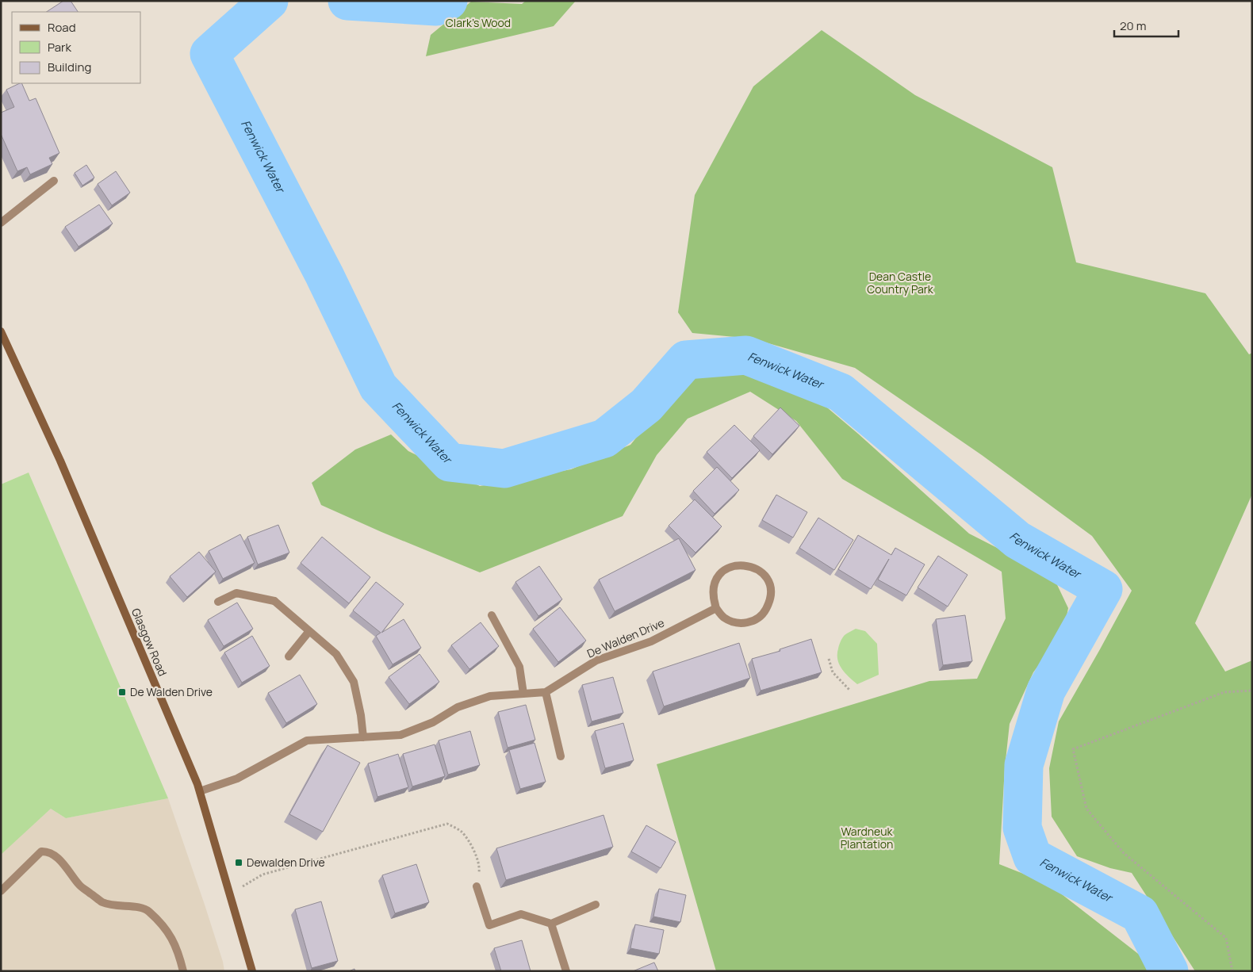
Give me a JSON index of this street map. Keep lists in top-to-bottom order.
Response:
{
  "streets": {
    "main road": ["Glasgow Road"],
    "street": ["De Walden Drive"]
  },
  "crossings": [
    ["De Walden Drive", "Glasgow Road"]
  ],
  "water": ["Fenwick Water"],
  "parks": ["Clark's Wood", "Dean Castle Country Park", "Wardneuk Plantation"],
  "places": {
    "transit": ["De Walden Drive", "Dewalden Drive"]
  },
  "legend": ["Road", "Park", "Building"],
  "scale_bar": "20 m"
}
